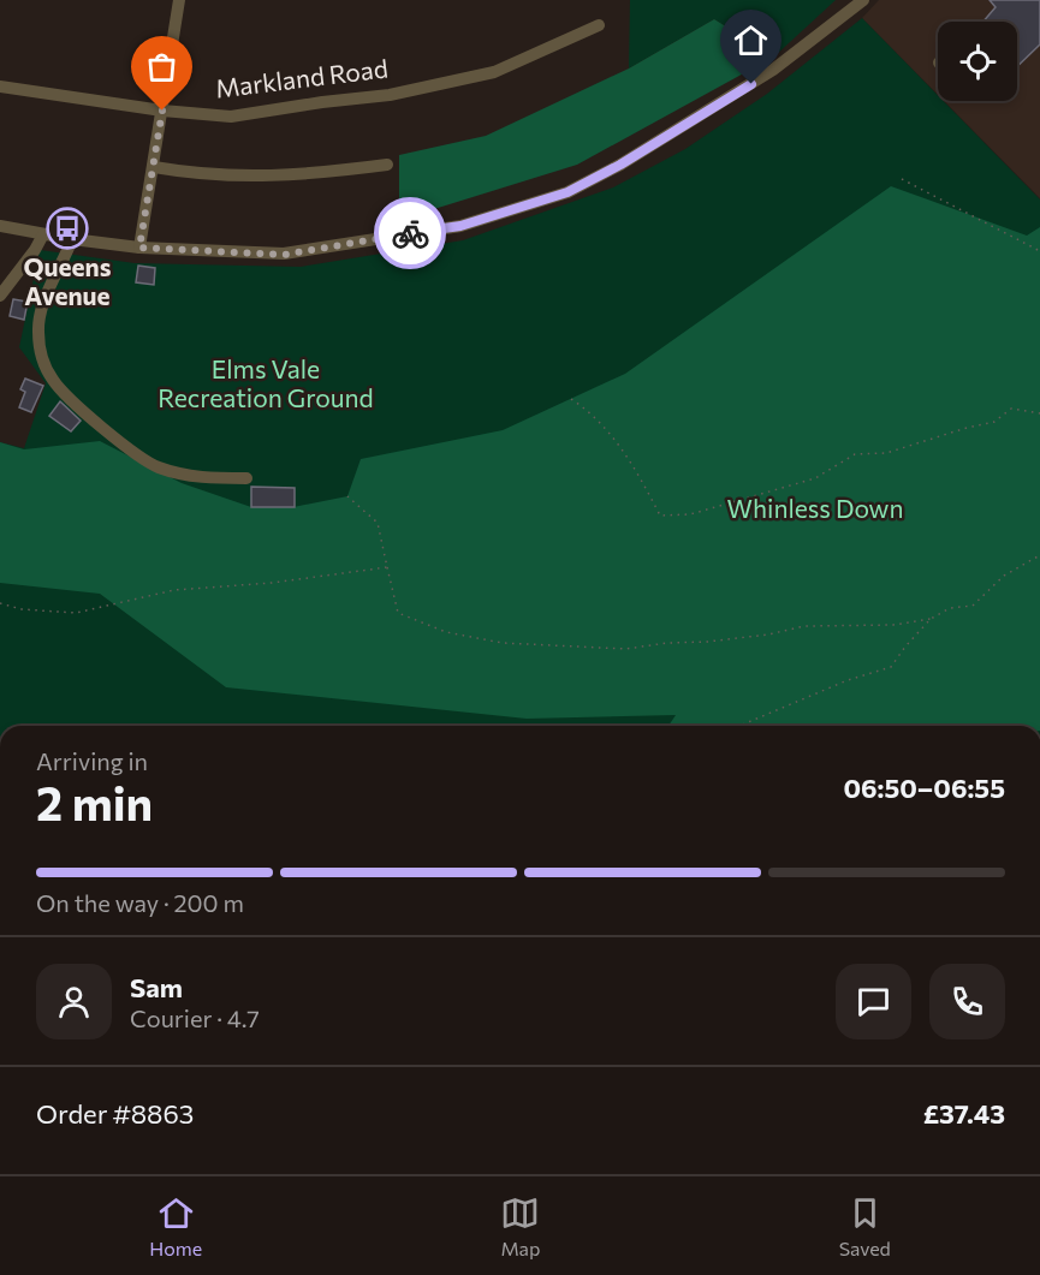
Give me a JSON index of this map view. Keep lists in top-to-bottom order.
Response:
{
  "streets": {
    "street": ["Markland Road"]
  },
  "parks": ["Elms Vale Recreation Ground", "Whinless Down"],
  "places": {
    "bus stop": ["Queens Avenue"]
  },
  "page": {
    "heading": ["2 min", "Arriving in", "06:50–06:55"],
    "panel": [
      "Sam",
      "Courier · 4.7",
      "Order #8863",
      "£37.43"
    ],
    "bar": "On the way · 200 m",
    "tabs": ["Home", "Map", "Saved"]
  }
}
